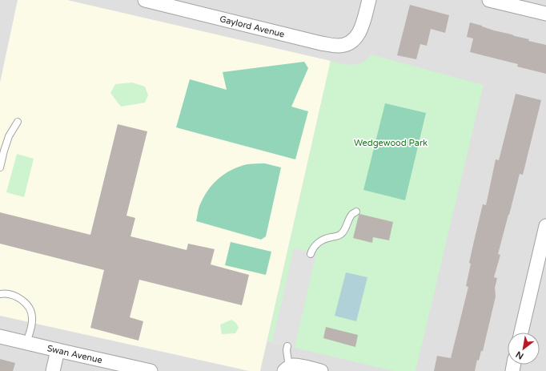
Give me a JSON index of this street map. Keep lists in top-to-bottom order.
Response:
{
  "streets": {
    "street": ["Gaylord Avenue", "Swan Avenue"]
  },
  "parks": ["Wedgewood Park"],
  "north": "bottom left"
}
